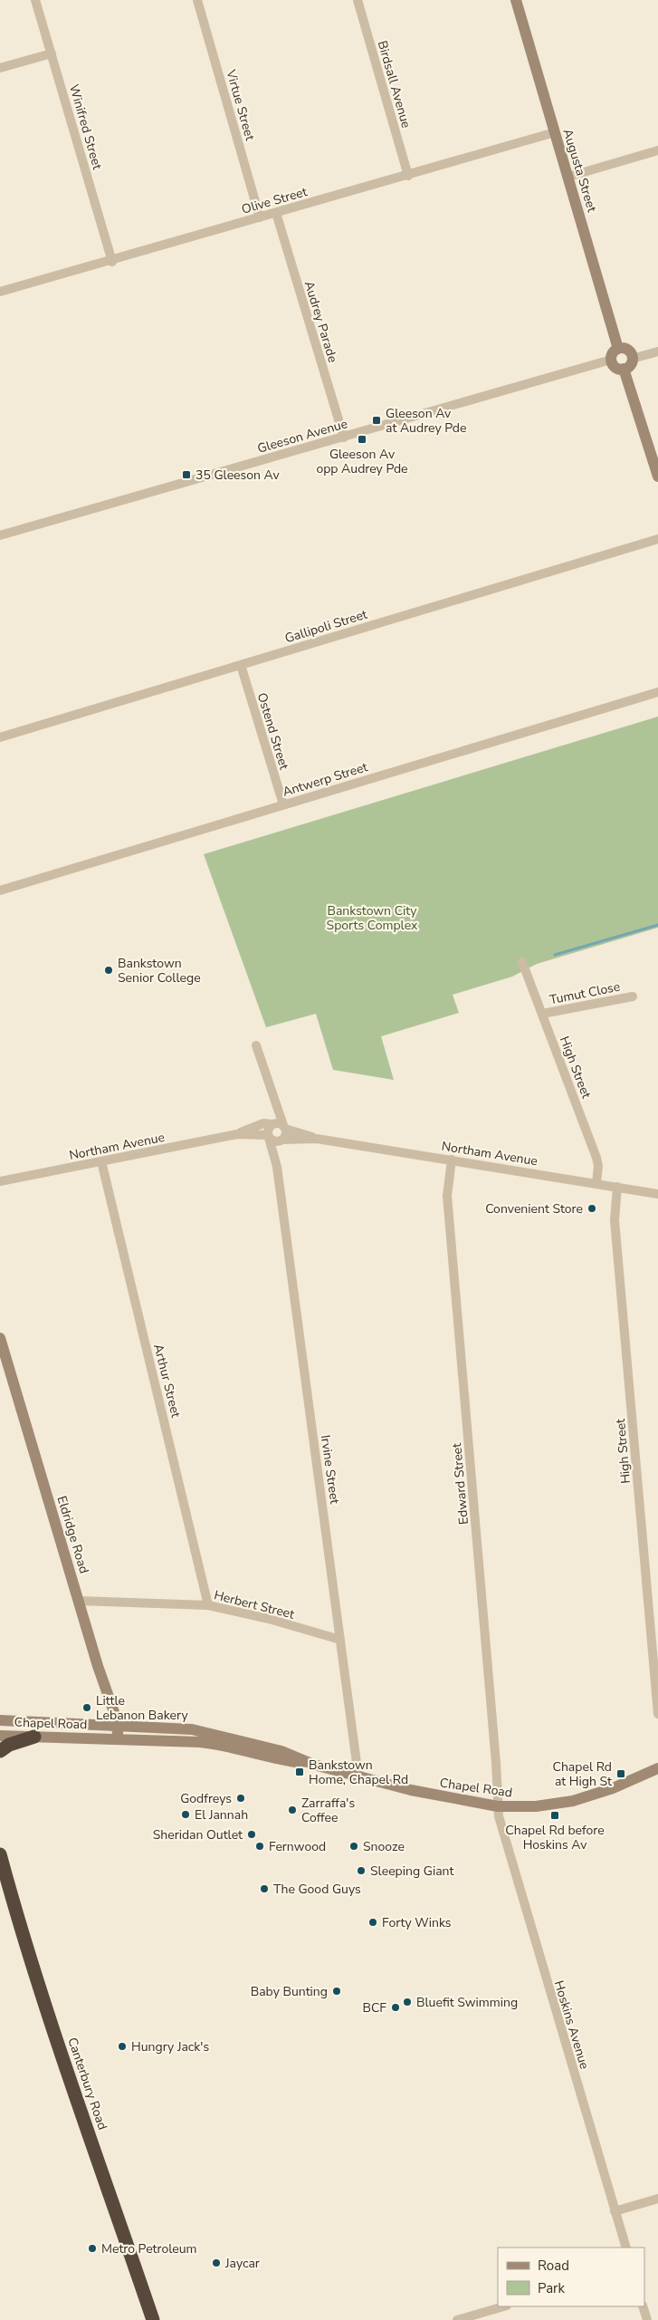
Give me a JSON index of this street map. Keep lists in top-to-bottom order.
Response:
{
  "streets": {
    "highway": ["Canterbury Road"],
    "main road": ["Augusta Street", "Eldridge Road", "Chapel Road"],
    "street": [
      "Birdsall Avenue",
      "Virtue Street",
      "Winifred Street",
      "Olive Street",
      "Audrey Parade",
      "Gleeson Avenue",
      "Gallipoli Street",
      "Ostend Street",
      "Antwerp Street",
      "Tumut Close",
      "High Street",
      "Northam Avenue",
      "Arthur Street",
      "Irvine Street",
      "Edward Street",
      "Herbert Street",
      "Hoskins Avenue"
    ]
  },
  "crossings": [
    ["Birdsall Avenue", "Olive Street"],
    ["Virtue Street", "Olive Street"],
    ["Winifred Street", "Olive Street"],
    ["Augusta Street", "Olive Street"],
    ["Augusta Street", "Gleeson Avenue"],
    ["Olive Street", "Audrey Parade"],
    ["Audrey Parade", "Gleeson Avenue"],
    ["Gallipoli Street", "Ostend Street"],
    ["Ostend Street", "Antwerp Street"],
    ["Tumut Close", "High Street"],
    ["High Street", "Northam Avenue"],
    ["Northam Avenue", "Arthur Street"],
    ["Northam Avenue", "Irvine Street"],
    ["Northam Avenue", "Edward Street"],
    ["Arthur Street", "Herbert Street"],
    ["Irvine Street", "Herbert Street"],
    ["Irvine Street", "Chapel Road"],
    ["Edward Street", "Chapel Road"],
    ["Edward Street", "Hoskins Avenue"],
    ["Eldridge Road", "Herbert Street"],
    ["Eldridge Road", "Chapel Road"],
    ["Chapel Road", "Hoskins Avenue"]
  ],
  "parks": ["Bankstown City Sports Complex"],
  "places": {
    "transit": [
      "Gleeson Av at Audrey Pde",
      "Gleeson Av opp Audrey Pde",
      "35 Gleeson Av",
      "Bankstown Home, Chapel Rd",
      "Chapel Rd at High St",
      "Chapel Rd before Hoskins Av"
    ],
    "other": [
      "Bankstown Senior College",
      "Convenient Store",
      "Little Lebanon Bakery",
      "Godfreys",
      "Zarraffa's Coffee",
      "El Jannah",
      "Sheridan Outlet",
      "Fernwood",
      "Snooze",
      "Sleeping Giant",
      "The Good Guys",
      "Forty Winks",
      "Baby Bunting",
      "Bluefit Swimming",
      "BCF",
      "Hungry Jack's",
      "Metro Petroleum",
      "Jaycar"
    ]
  },
  "legend": ["Road", "Park"]
}
